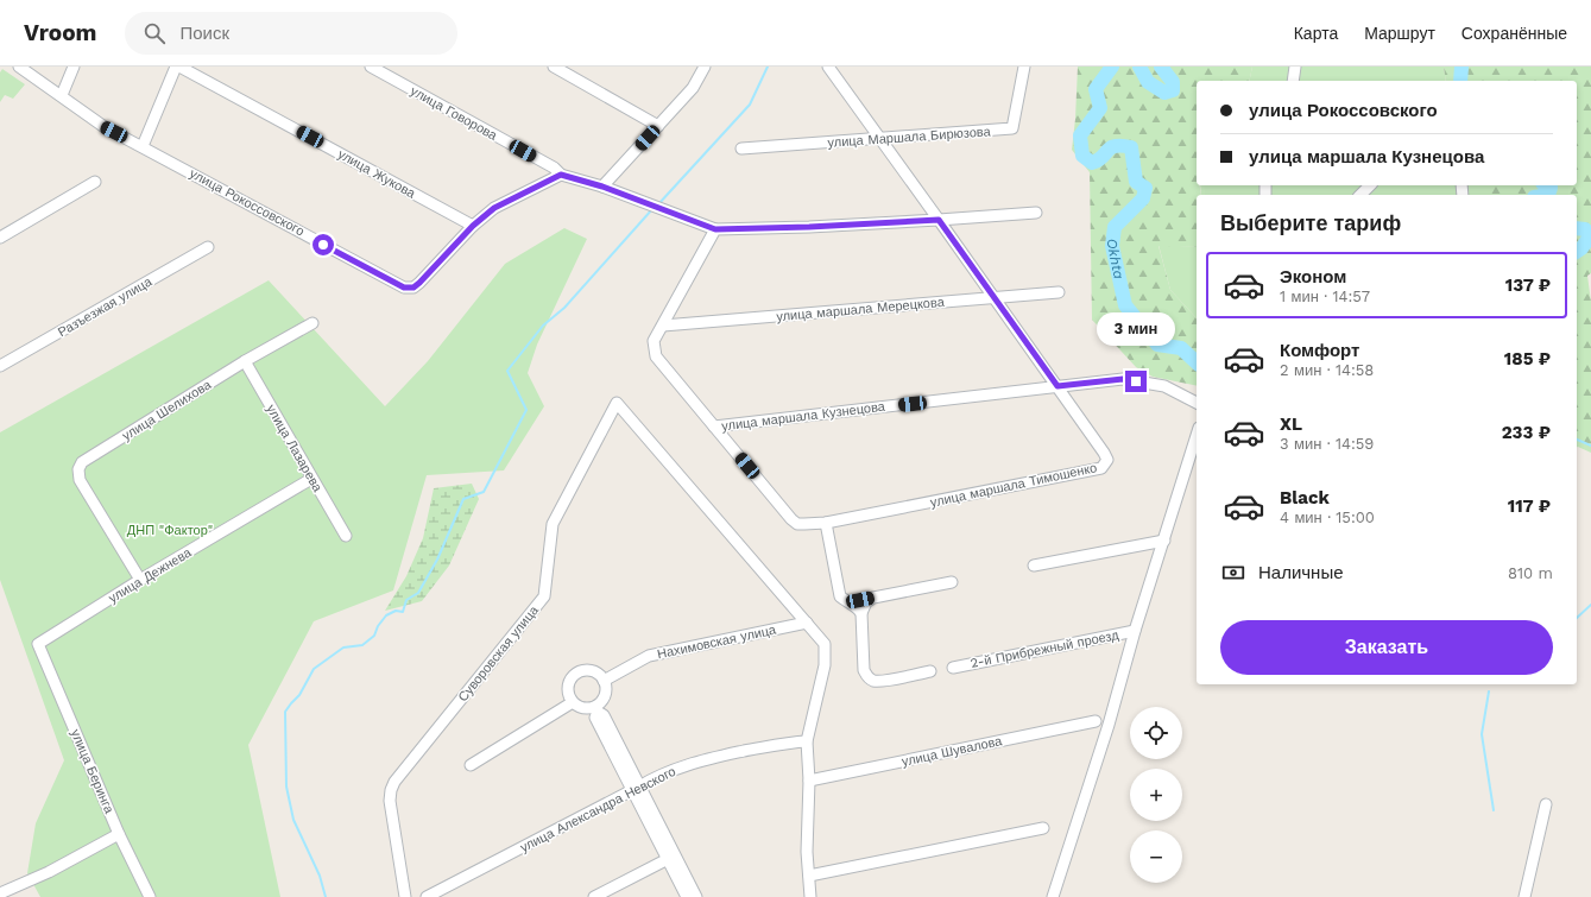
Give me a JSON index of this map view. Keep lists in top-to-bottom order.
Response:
{
  "streets": {
    "street": [
      "улица Говорова",
      "улица Маршала Бирюзова",
      "улица Жукова",
      "улица Рокоссовского",
      "Разъезжая улица",
      "улица маршала Мерецкова",
      "улица Шелихова",
      "улица маршала Кузнецова",
      "улица Лазарева",
      "улица маршала Тимошенко",
      "улица Дежнева",
      "Нахимовская улица",
      "2-й Прибрежный проезд",
      "Суворовская улица",
      "улица Шувалова",
      "улица Беринга",
      "улица Александра Невского"
    ]
  },
  "crossings": [
    ["улица Говорова", "улица Рокоссовского"],
    ["улица Маршала Бирюзова", "улица маршала Тимошенко"],
    ["улица Жукова", "улица Рокоссовского"],
    ["улица маршала Мерецкова", "улица маршала Тимошенко"],
    ["улица Шелихова", "улица Лазарева"],
    ["улица Шелихова", "улица Дежнева"],
    ["улица маршала Кузнецова", "улица маршала Тимошенко"],
    ["улица Лазарева", "улица Дежнева"],
    ["улица Дежнева", "улица Беринга"],
    ["Нахимовская улица", "Суворовская улица"]
  ],
  "water": ["Okhta"],
  "parks": ["ДНП \"Фактор\""],
  "page": {
    "header": "Vroom",
    "search": "Поиск",
    "nav": ["Карта", "Маршрут", "Сохранённые"],
    "banner": ["улица Рокоссовского", "улица маршала Кузнецова"],
    "heading": "Выберите тариф",
    "list": [
      {
        "name": "Эконом",
        "note": "1 мин · 14:57",
        "value": "137 ₽"
      },
      {
        "name": "Комфорт",
        "note": "2 мин · 14:58",
        "value": "185 ₽"
      },
      {
        "name": "XL",
        "note": "3 мин · 14:59",
        "value": "233 ₽"
      },
      {
        "name": "Black",
        "note": "4 мин · 15:00",
        "value": "117 ₽"
      }
    ],
    "bubble": "3 мин",
    "pay": ["Наличные", "810 m"],
    "buttons": "Заказать",
    "map_buttons": ["+", "−"]
  }
}
